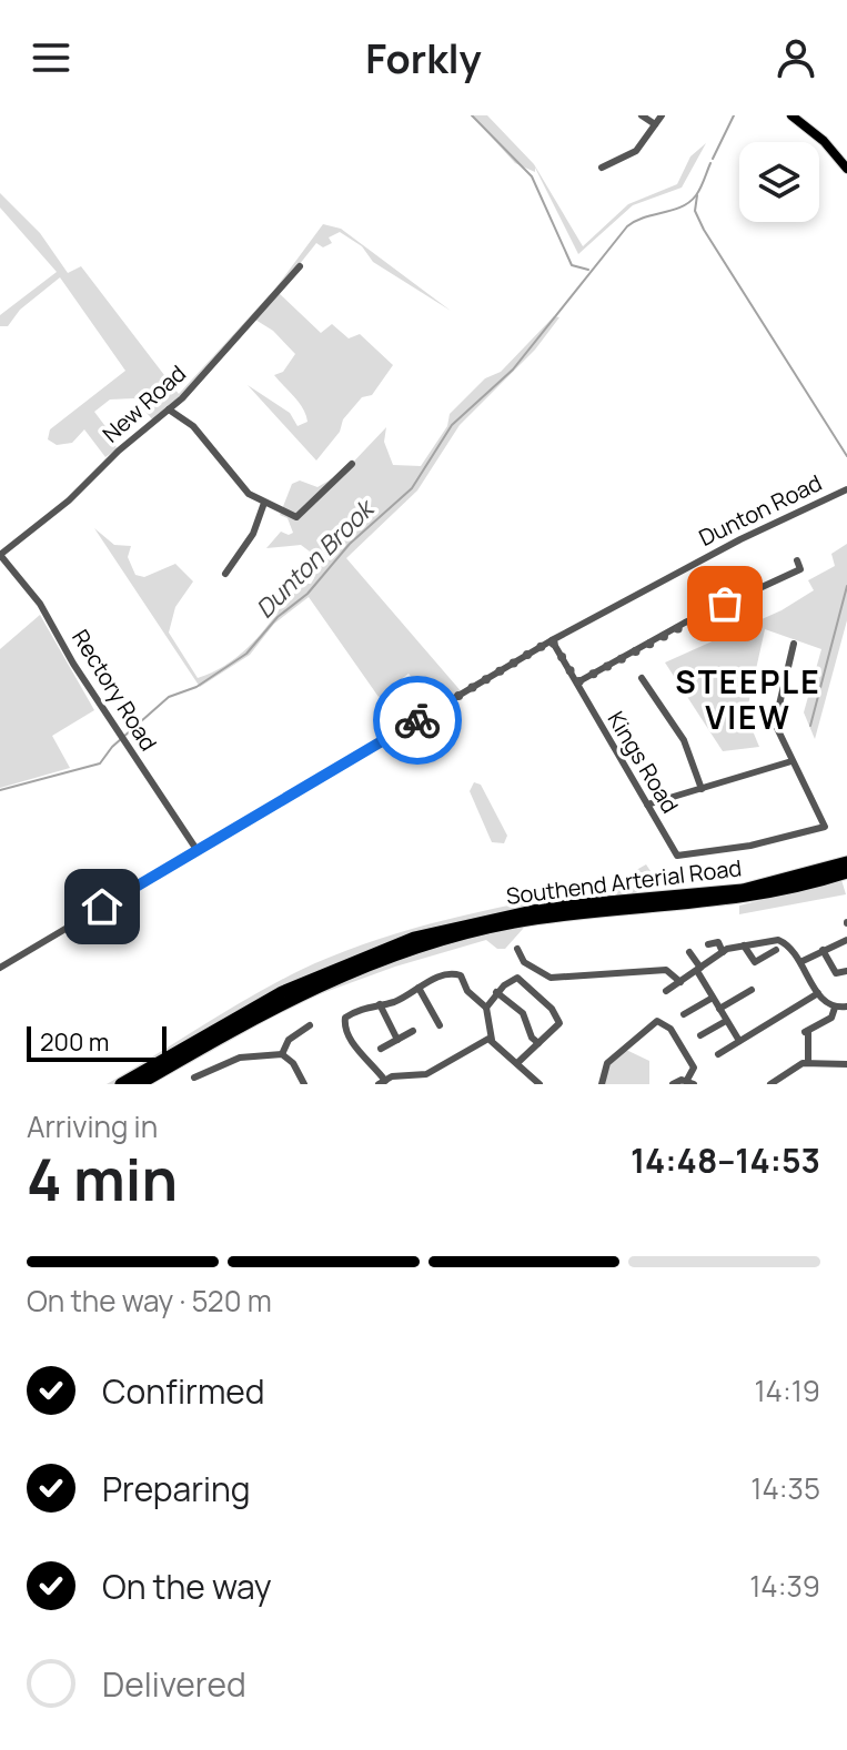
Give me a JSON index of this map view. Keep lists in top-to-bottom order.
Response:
{
  "streets": {
    "highway": ["Southend Arterial Road"],
    "street": [
      "New Road",
      "Dunton Road",
      "Rectory Road",
      "Kings Road"
    ]
  },
  "crossings": [
    ["New Road", "Rectory Road"],
    ["Dunton Road", "Rectory Road"],
    ["Dunton Road", "Kings Road"]
  ],
  "districts": ["STEEPLE VIEW"],
  "water": ["Dunton Brook"],
  "scale_bar": "200 m",
  "page": {
    "header": "Forkly",
    "scale": "200 m",
    "heading": ["4 min", "Arriving in", "14:48–14:53"],
    "bar": "On the way · 520 m",
    "list": [
      ["Confirmed", "14:19"],
      ["Preparing", "14:35"],
      ["On the way", "14:39"],
      "Delivered"
    ]
  }
}
